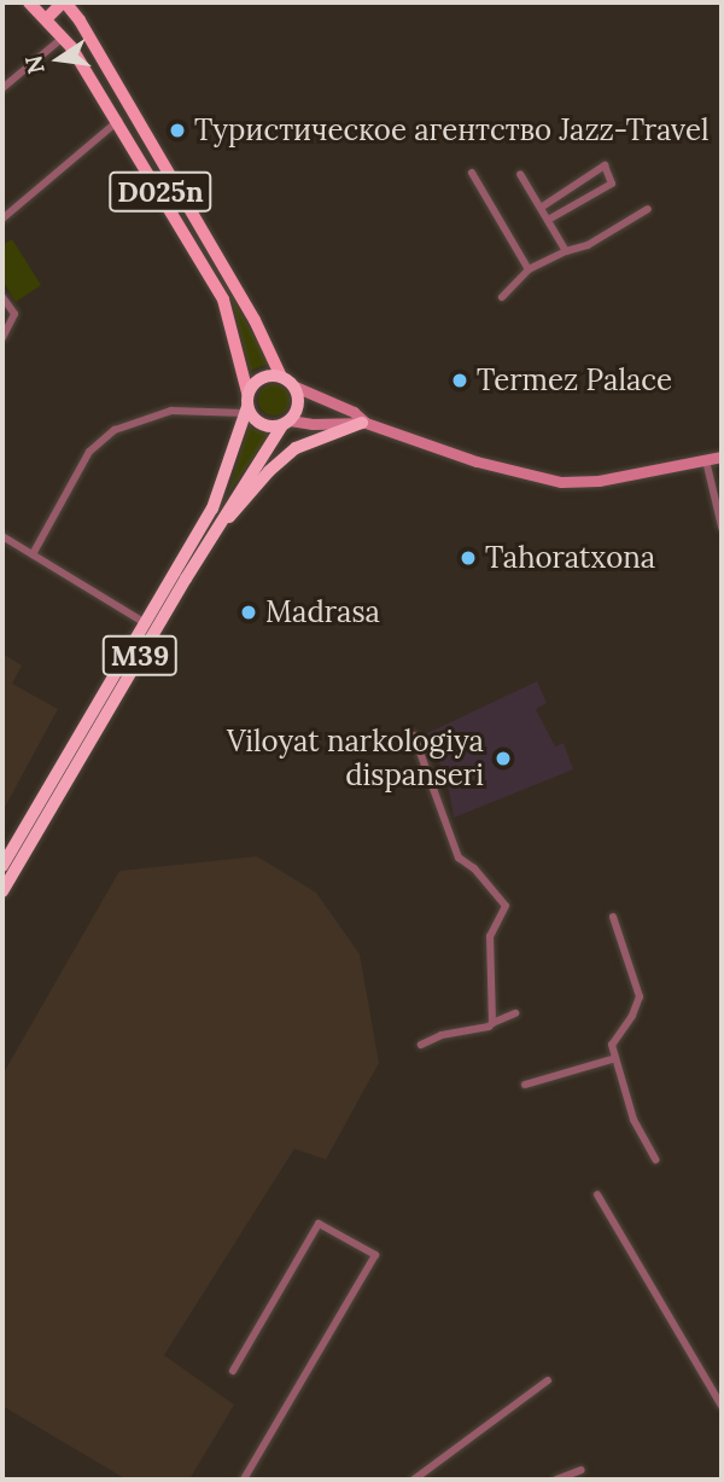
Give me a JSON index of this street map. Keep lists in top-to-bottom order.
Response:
{
  "streets": {
    "highway": ["M39"],
    "main road": ["D025n"]
  },
  "crossings": [
    ["D025n", "M39"]
  ],
  "places": [
    "Туристическое агентство Jazz-Travel",
    "Termez Palace",
    "Tahoratxona",
    "Madrasa",
    "Viloyat narkologiya dispanseri"
  ],
  "north": "left"
}
